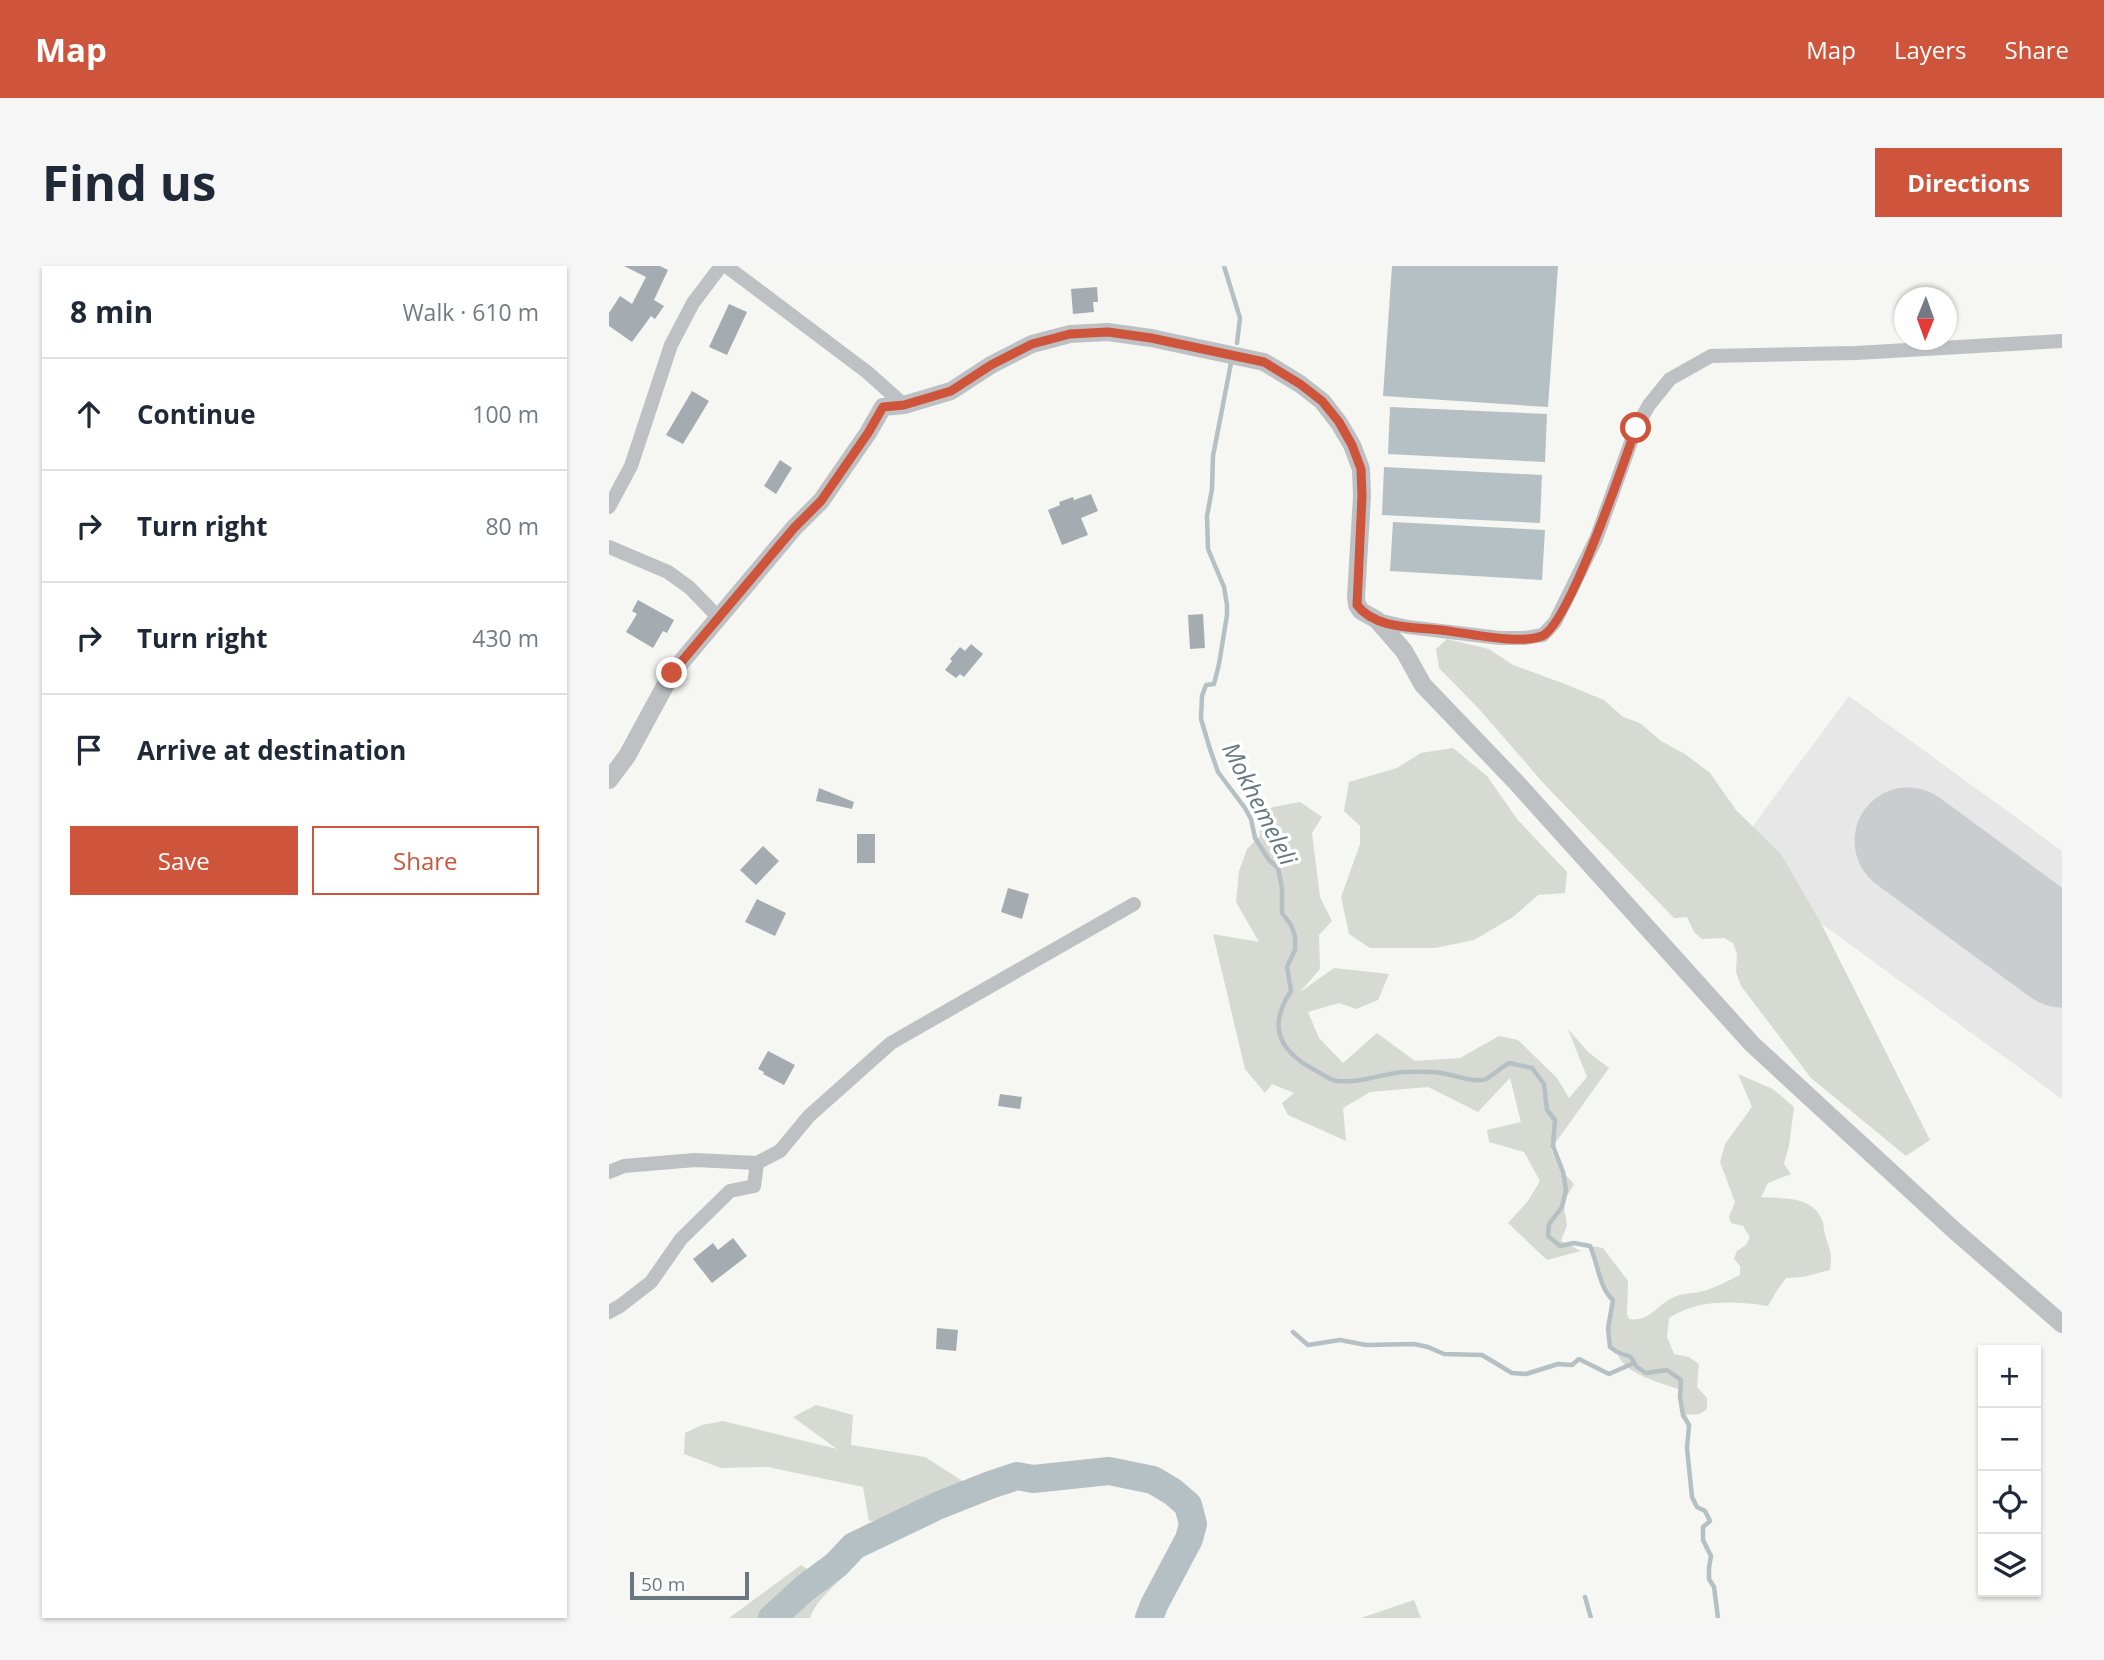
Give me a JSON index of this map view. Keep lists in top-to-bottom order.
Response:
{
  "water": ["Mokhemeleli"],
  "scale_bar": "50 m",
  "north": "bottom",
  "page": {
    "header": "Map",
    "nav": ["Map", "Layers", "Share"],
    "buttons": [
      "Directions",
      ["Save", "Share"]
    ],
    "title": "Find us",
    "heading": ["8 min", "Walk · 610 m"],
    "list": [
      ["Continue", "100 m"],
      ["Turn right", "80 m"],
      ["Turn right", "430 m"],
      "Arrive at destination"
    ],
    "map_buttons": ["+", "−"],
    "scale": "50 m"
  }
}
